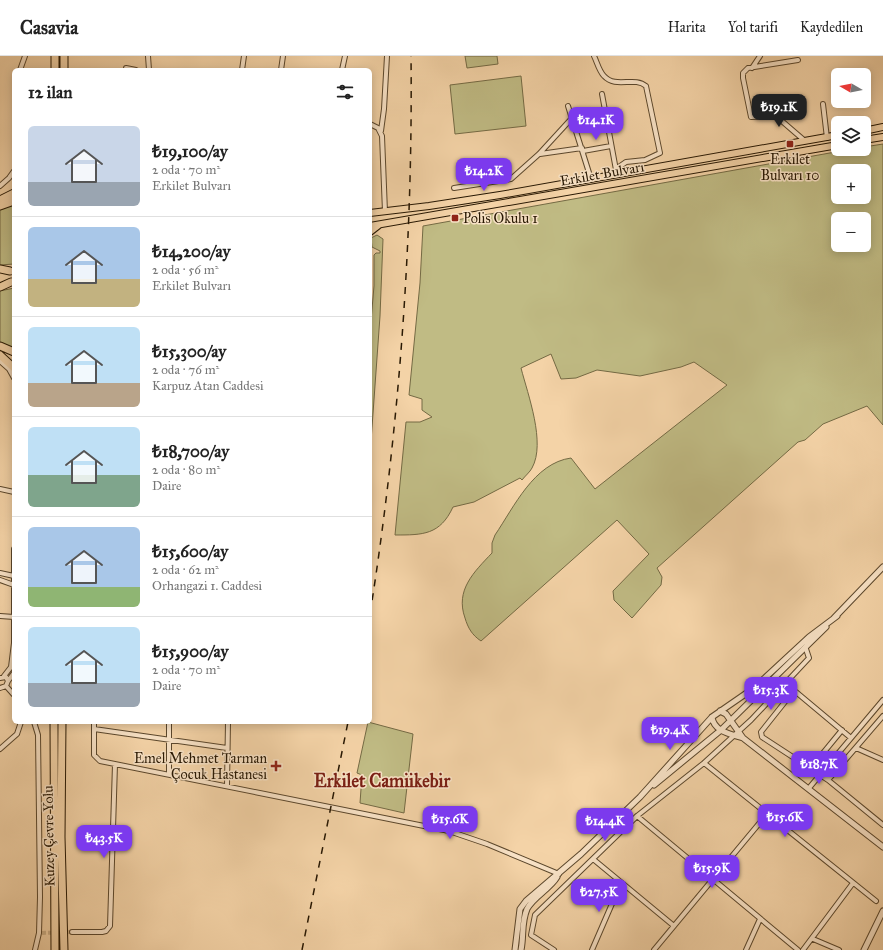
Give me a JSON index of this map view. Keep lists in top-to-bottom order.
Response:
{
  "streets": {
    "highway": ["Kuzey Çevre Yolu"],
    "main road": ["Erkilet Bulvarı"]
  },
  "districts": ["Erkilet Camiikebir"],
  "places": {
    "transit": ["Erkilet Bulvarı 10", "Polis Okulu 1"],
    "health": ["Emel Mehmet Tarman Çocuk Hastanesi"]
  },
  "north": "left",
  "page": {
    "header": "Casavia",
    "nav": ["Harita", "Yol tarifi", "Kaydedilen"],
    "map_buttons": ["+", "−"],
    "heading": "12 ilan",
    "price": [
      "₺19.1K",
      "₺14.1K",
      "₺14.2K",
      "₺15.3K",
      "₺19.4K",
      "₺18.7K",
      "₺15.6K",
      "₺15.6K",
      "₺14.4K",
      "₺43.5K",
      "₺15.9K",
      "₺27.5K"
    ],
    "list": [
      {
        "name": "₺19,100/ay",
        "note": "2 oda · 70 m² · Erkilet Bulvarı"
      },
      {
        "name": "₺14,200/ay",
        "note": "2 oda · 56 m² · Erkilet Bulvarı"
      },
      {
        "name": "₺15,300/ay",
        "note": "2 oda · 76 m² · Karpuz Atan Caddesi"
      },
      {
        "name": "₺18,700/ay",
        "note": "2 oda · 80 m² · Daire"
      },
      {
        "name": "₺15,600/ay",
        "note": "2 oda · 62 m² · Orhangazi 1. Caddesi"
      },
      {
        "name": "₺15,900/ay",
        "note": "2 oda · 70 m² · Daire"
      }
    ]
  }
}
